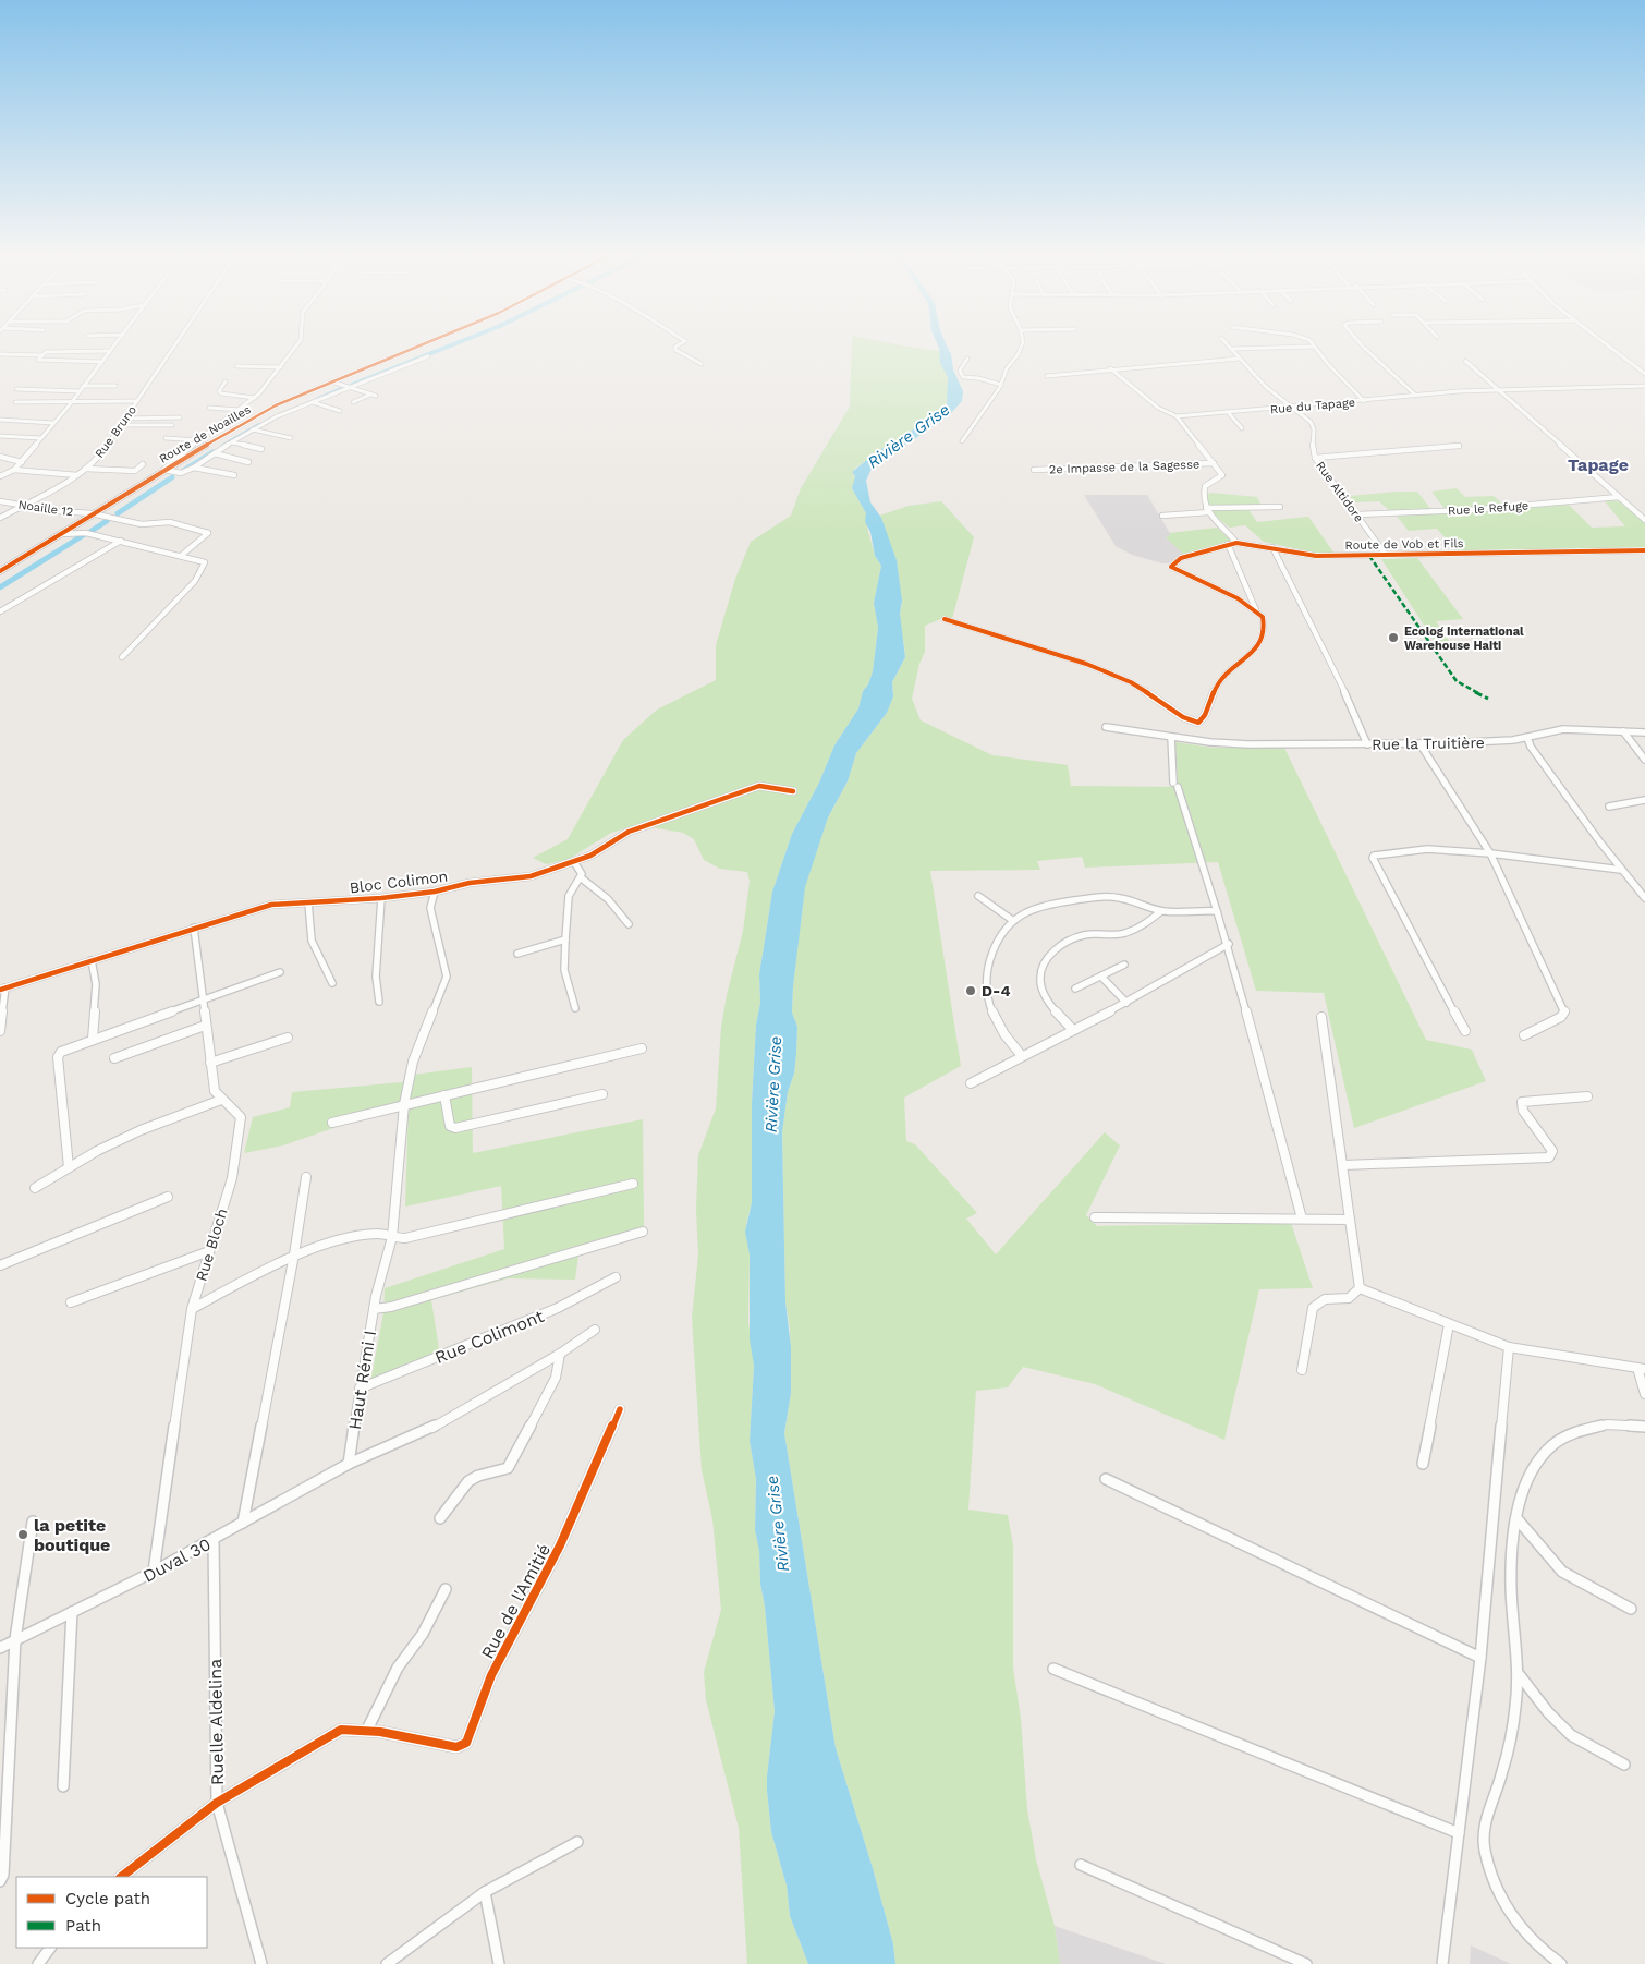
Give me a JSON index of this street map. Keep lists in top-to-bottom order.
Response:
{
  "streets": {
    "street": [
      "Rue du Tapage",
      "Rue Bruno",
      "Route de Noailles",
      "2e Impasse de la Sagesse",
      "Rue Altidore",
      "Noaille 12",
      "Rue le Refuge",
      "Route de Vob et Fils",
      "Rue la Truitière",
      "Bloc Colimon",
      "Rue Bloch",
      "Rue Colimont",
      "Haut Rémi I",
      "Duval 30",
      "Rue de l'Amitié",
      "Ruelle Aldelina"
    ]
  },
  "crossings": [
    ["Rue du Tapage", "Rue Altidore"],
    ["Rue Bruno", "Noaille 12"],
    ["Route de Noailles", "Noaille 12"],
    ["Rue Altidore", "Rue le Refuge"],
    ["Rue Altidore", "Route de Vob et Fils"],
    ["Bloc Colimon", "Rue Bloch"],
    ["Bloc Colimon", "Haut Rémi I"],
    ["Rue Bloch", "Duval 30"],
    ["Rue Colimont", "Haut Rémi I"],
    ["Haut Rémi I", "Duval 30"],
    ["Duval 30", "Ruelle Aldelina"],
    ["Rue de l'Amitié", "Ruelle Aldelina"]
  ],
  "districts": ["Tapage"],
  "water": ["Rivière Grise"],
  "places": ["Ecolog International Warehouse Haiti", "D-4", "la petite boutique"],
  "legend": ["Cycle path", "Path"]
}
